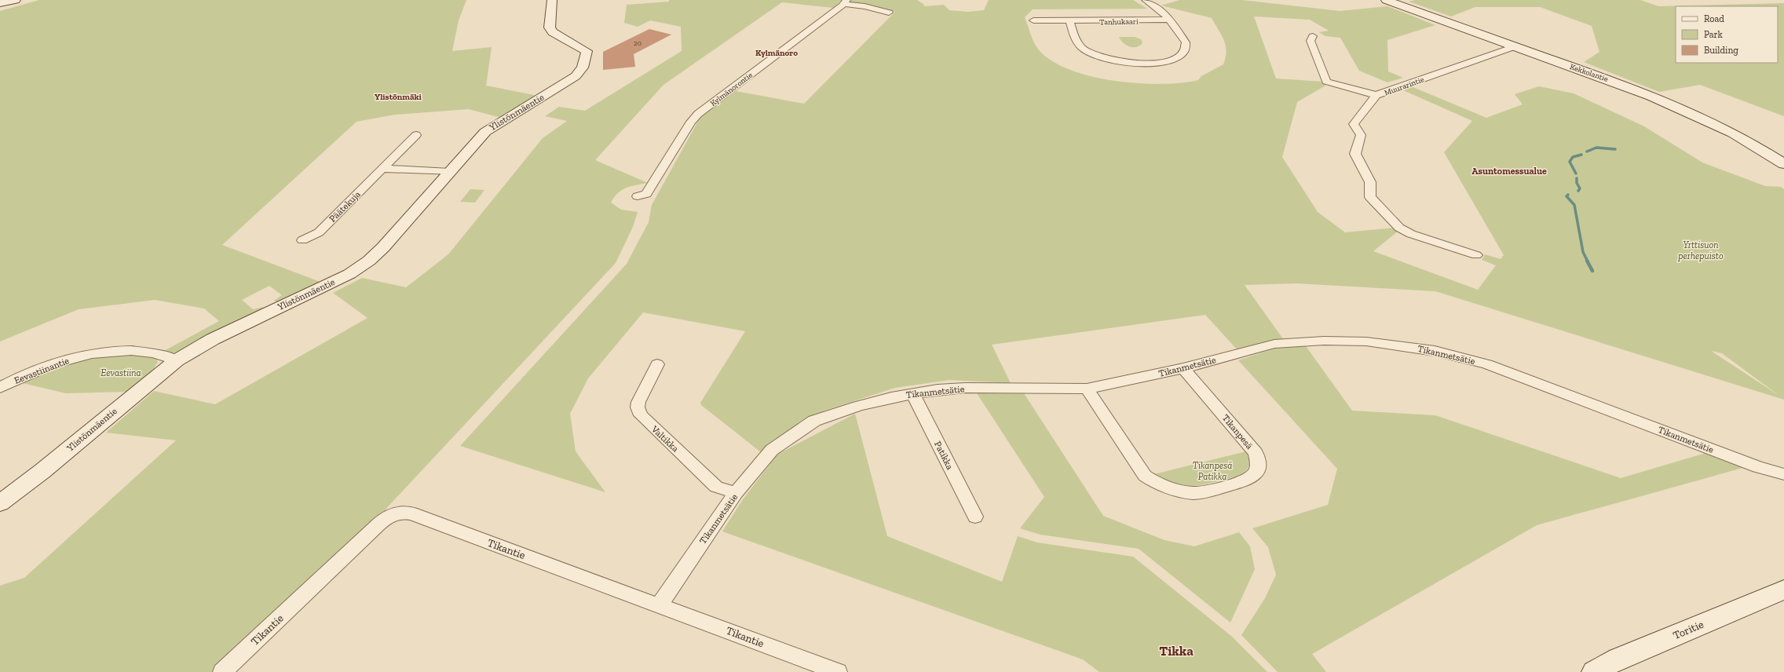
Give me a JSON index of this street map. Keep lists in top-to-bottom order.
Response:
{
  "streets": {
    "street": [
      "Tanhukaari",
      "Kekkolantie",
      "Muurarintie",
      "Kylmänorontie",
      "Ylistönmäentie",
      "Päätekuja",
      "Tikanmetsätie",
      "Eevastiinantie",
      "Tikanpesä",
      "Valtikka",
      "Patikka",
      "Tikantie",
      "Toritie"
    ]
  },
  "crossings": [
    ["Kekkolantie", "Muurarintie"],
    ["Ylistönmäentie", "Eevastiinantie"],
    ["Tikanmetsätie", "Tikanpesä"],
    ["Tikanmetsätie", "Valtikka"],
    ["Tikanmetsätie", "Patikka"],
    ["Tikanmetsätie", "Tikantie"]
  ],
  "districts": [
    "Kylmänoro",
    "Ylistönmäki",
    "Asuntomessualue",
    "Tikka"
  ],
  "parks": ["Yrttisuon perhepuisto", "Eevastiina", "Tikanpesä Patikka"],
  "house_numbers": ["20"],
  "legend": ["Road", "Park", "Building"]
}
